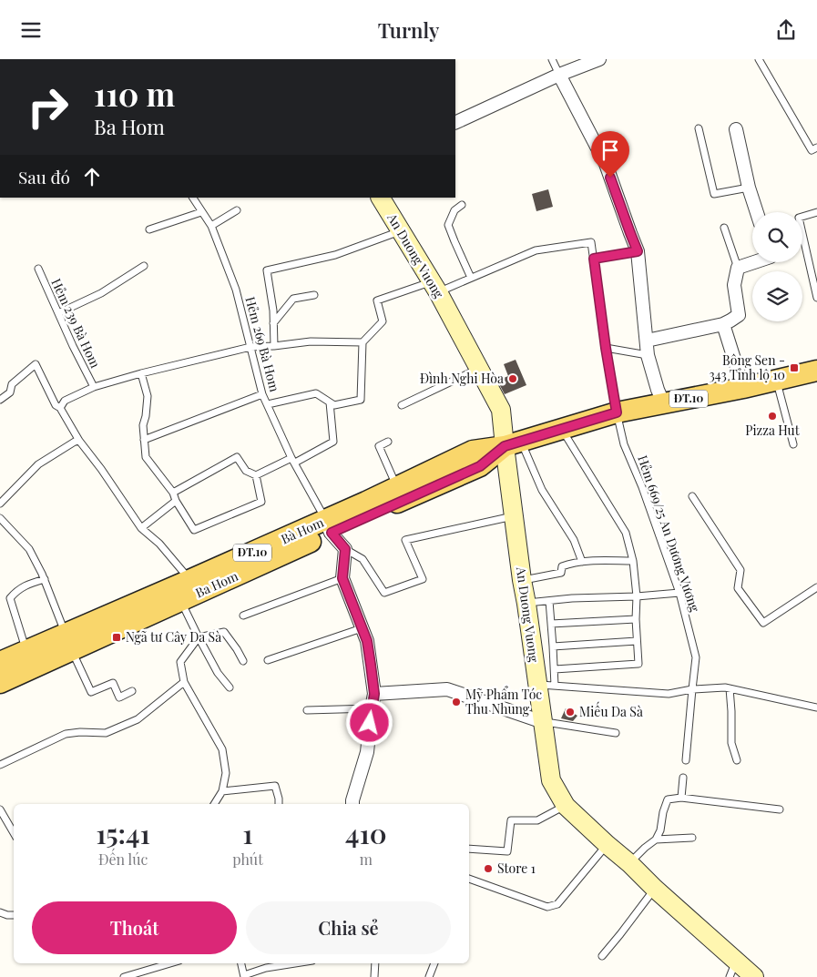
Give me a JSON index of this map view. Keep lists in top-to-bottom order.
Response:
{
  "streets": {
    "main road": [
      "An Duong Vuong",
      "ĐT.10",
      "Bà Hom",
      "Ba Hom"
    ],
    "lane": ["Hẻm 239 Bà Hom", "Hẻm 269 Bà Hom", "Hẻm 669/25 An Dương Vương"]
  },
  "crossings": [
    ["An Duong Vuong", "ĐT.10"],
    ["An Duong Vuong", "Bà Hom"],
    ["An Duong Vuong", "Ba Hom"],
    ["Hẻm 269 Bà Hom", "Bà Hom"],
    ["Hẻm 269 Bà Hom", "Ba Hom"],
    ["ĐT.10", "Bà Hom"],
    ["ĐT.10", "Hẻm 669/25 An Dương Vương"],
    ["ĐT.10", "Ba Hom"],
    ["Bà Hom", "Ba Hom"]
  ],
  "places": {
    "transit": ["Bông Sen - 343 Tỉnh lộ 10", "Ngã tư Cây Da Sà"],
    "other": [
      "Đình Nghi Hòa",
      "Pizza Hut",
      "Mỹ Phẩm Tóc Thu Nhung",
      "Miếu Da Sà",
      "Store 1"
    ]
  },
  "page": {
    "header": "Turnly",
    "turn": ["110 m", "Ba Hom"],
    "then": "Sau đó",
    "eta": [
      "15:41",
      "Đến lúc",
      "1",
      "phút",
      "410",
      "m"
    ],
    "buttons": ["Thoát", "Chia sẻ"]
  }
}
